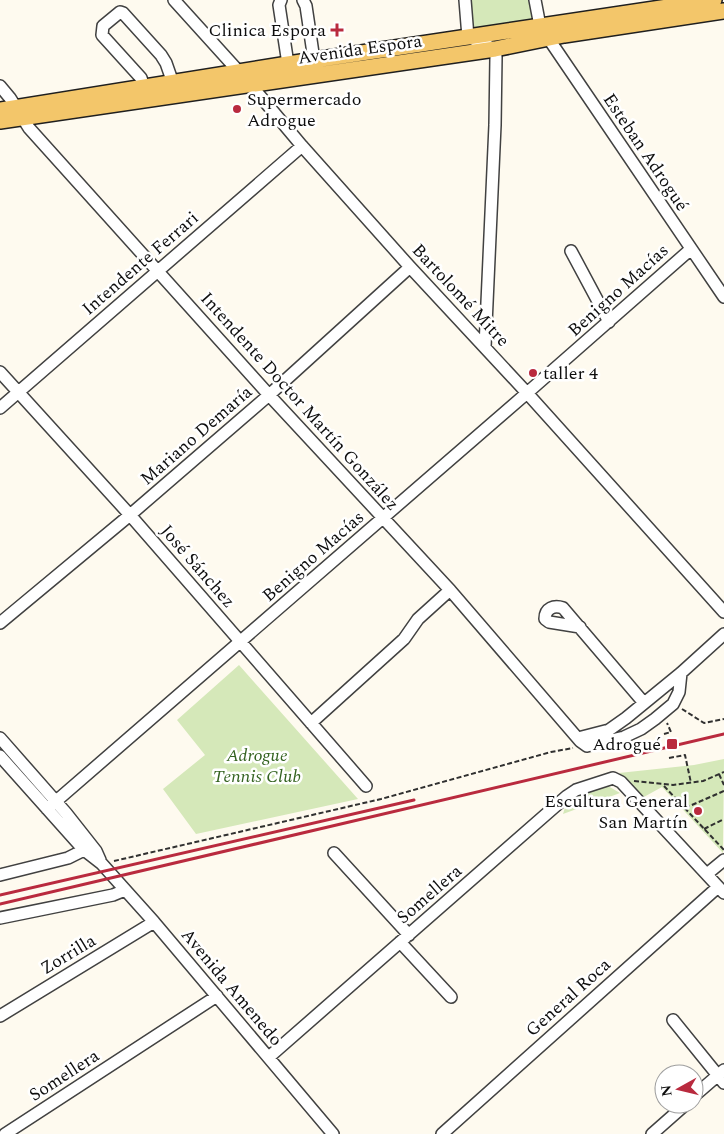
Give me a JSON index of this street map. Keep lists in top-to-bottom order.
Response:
{
  "streets": {
    "main road": ["Avenida Espora"],
    "street": [
      "Esteban Adrogué",
      "Intendente Ferrari",
      "Benigno Macías",
      "Bartolomé Mitre",
      "Intendente Doctor Martín González",
      "Mariano Demaría",
      "José Sánchez",
      "Somellera",
      "Zorrilla",
      "Avenida Amenedo",
      "General Roca"
    ]
  },
  "crossings": [
    ["Avenida Espora", "Esteban Adrogué"],
    ["Avenida Espora", "Bartolomé Mitre"],
    ["Avenida Espora", "Intendente Doctor Martín González"],
    ["Esteban Adrogué", "Benigno Macías"],
    ["Intendente Ferrari", "Bartolomé Mitre"],
    ["Intendente Ferrari", "Intendente Doctor Martín González"],
    ["Intendente Ferrari", "José Sánchez"],
    ["Benigno Macías", "Bartolomé Mitre"],
    ["Benigno Macías", "Intendente Doctor Martín González"],
    ["Benigno Macías", "José Sánchez"],
    ["Benigno Macías", "Avenida Amenedo"],
    ["Bartolomé Mitre", "Mariano Demaría"],
    ["Intendente Doctor Martín González", "Mariano Demaría"],
    ["Mariano Demaría", "José Sánchez"],
    ["Somellera", "Avenida Amenedo"],
    ["Zorrilla", "Avenida Amenedo"]
  ],
  "parks": ["Adrogue Tennis Club"],
  "places": {
    "health": ["Clinica Espora"],
    "other": ["Supermercado Adrogue", "taller 4", "Escultura General San Martín"],
    "transit": ["Adrogué"]
  },
  "north": "left"
}
